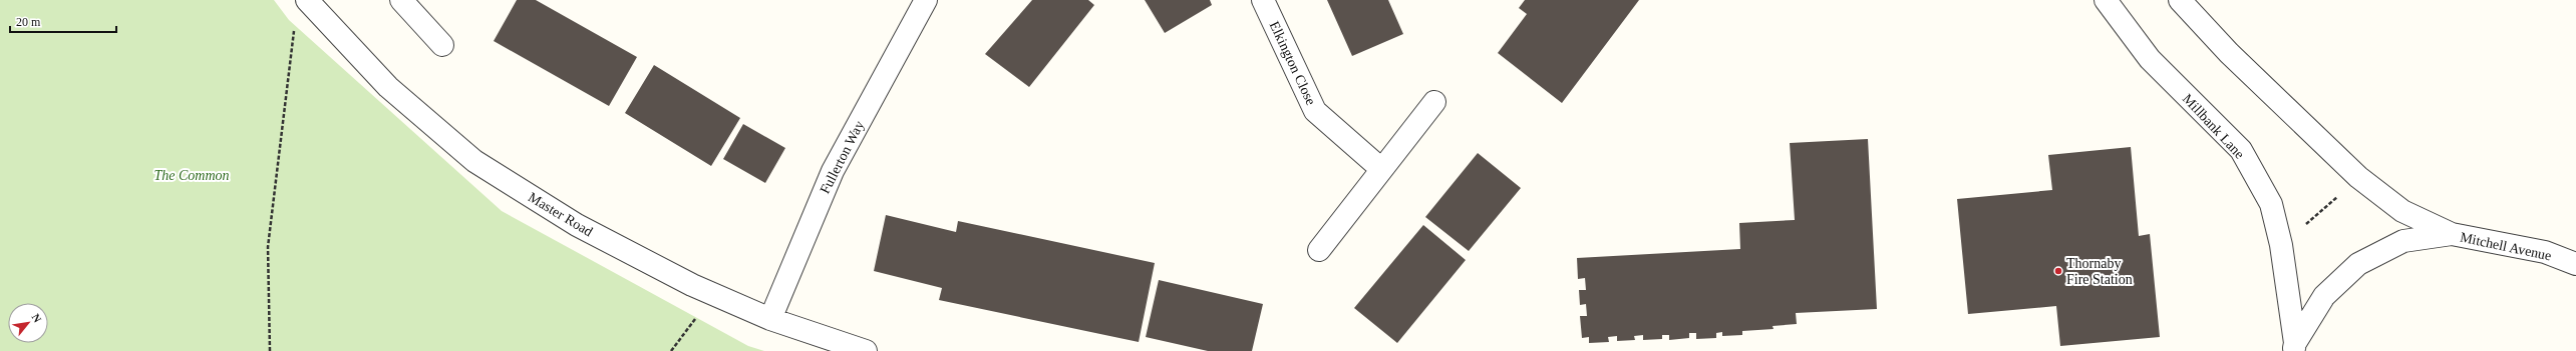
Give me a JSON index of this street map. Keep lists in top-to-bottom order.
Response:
{
  "streets": {
    "street": [
      "Elkington Close",
      "Millbank Lane",
      "Fullerton Way",
      "Master Road",
      "Mitchell Avenue"
    ]
  },
  "crossings": [
    ["Millbank Lane", "Mitchell Avenue"],
    ["Fullerton Way", "Master Road"]
  ],
  "parks": ["The Common"],
  "places": ["Thornaby Fire Station"],
  "scale_bar": "20 m",
  "north": "top right"
}
